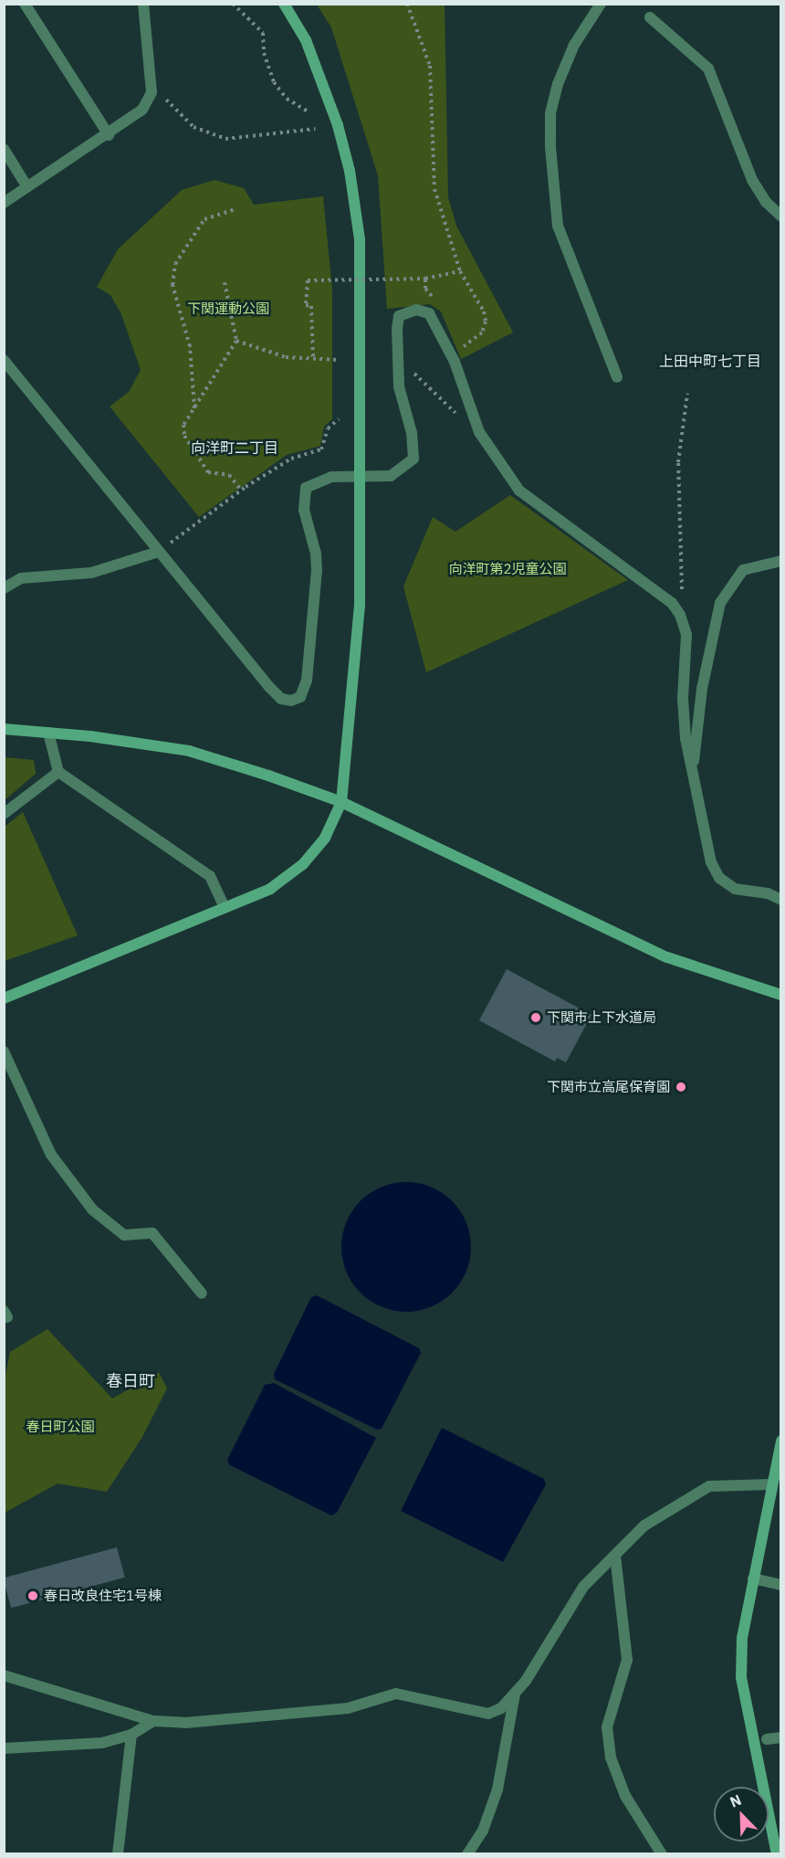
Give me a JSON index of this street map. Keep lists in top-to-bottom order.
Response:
{
  "districts": ["上田中町七丁目", "向洋町二丁目", "春日町"],
  "parks": ["下関運動公園", "向洋町第2児童公園", "春日町公園"],
  "places": ["下関市上下水道局", "下関市立高尾保育園", "春日改良住宅1号棟"],
  "north": "top left"
}
